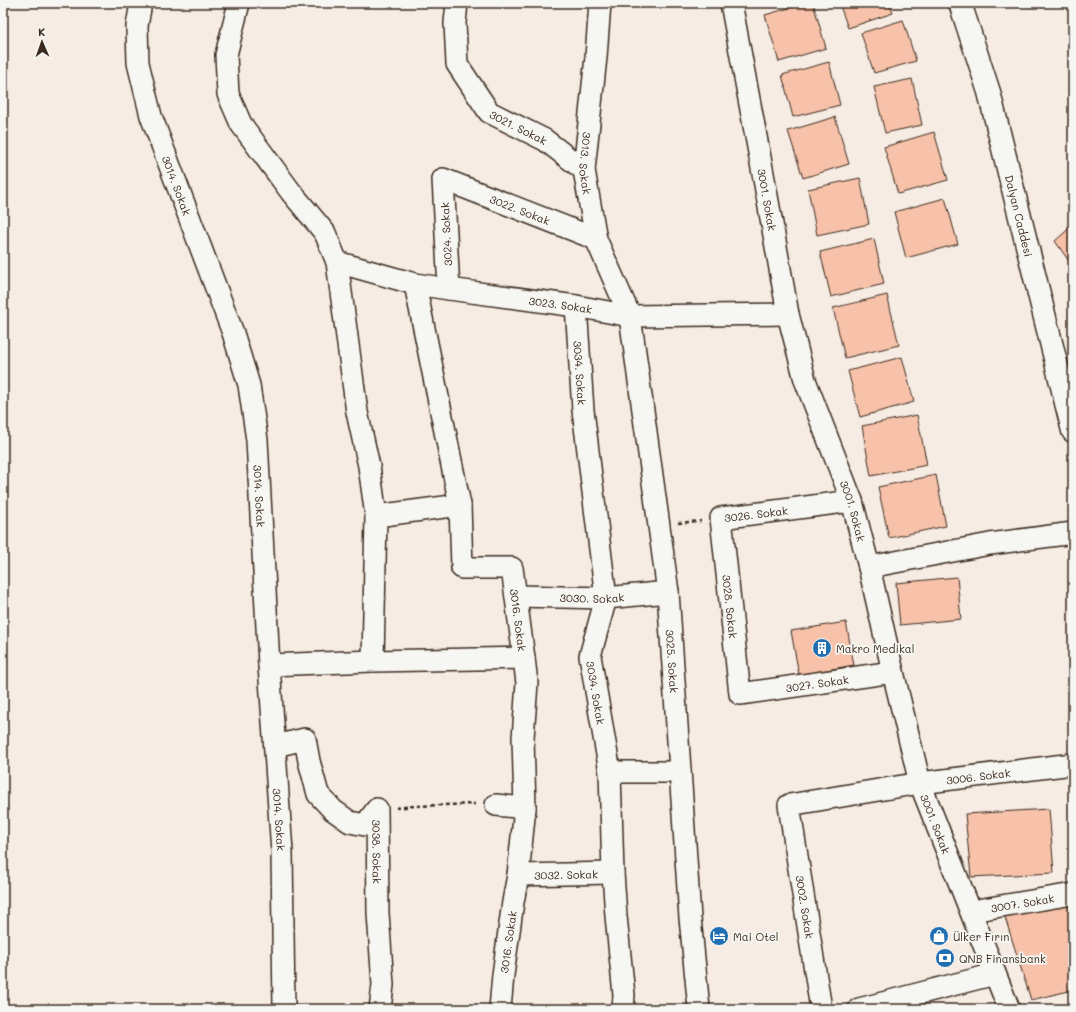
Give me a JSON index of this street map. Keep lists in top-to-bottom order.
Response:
{
  "streets": {
    "street": [
      "3021. Sokak",
      "3013. Sokak",
      "3014. Sokak",
      "3001. Sokak",
      "3022. Sokak",
      "Dalyan Caddesi",
      "3024. Sokak",
      "3023. Sokak",
      "3034. Sokak",
      "3026. Sokak",
      "3030. Sokak",
      "3028. Sokak",
      "3016. Sokak",
      "3025. Sokak",
      "3027. Sokak",
      "3006. Sokak",
      "3038. Sokak",
      "3032. Sokak",
      "3007. Sokak",
      "3002. Sokak"
    ]
  },
  "crossings": [
    ["3021. Sokak", "3013. Sokak"],
    ["3013. Sokak", "3022. Sokak"],
    ["3013. Sokak", "3023. Sokak"],
    ["3013. Sokak", "3025. Sokak"],
    ["3014. Sokak", "3038. Sokak"],
    ["3001. Sokak", "3023. Sokak"],
    ["3001. Sokak", "3026. Sokak"],
    ["3001. Sokak", "3027. Sokak"],
    ["3001. Sokak", "3006. Sokak"],
    ["3001. Sokak", "3007. Sokak"],
    ["3022. Sokak", "3024. Sokak"],
    ["3024. Sokak", "3023. Sokak"],
    ["3023. Sokak", "3034. Sokak"],
    ["3023. Sokak", "3016. Sokak"],
    ["3023. Sokak", "3025. Sokak"],
    ["3034. Sokak", "3030. Sokak"],
    ["3034. Sokak", "3032. Sokak"],
    ["3026. Sokak", "3028. Sokak"],
    ["3026. Sokak", "3025. Sokak"],
    ["3030. Sokak", "3016. Sokak"],
    ["3030. Sokak", "3025. Sokak"],
    ["3028. Sokak", "3027. Sokak"],
    ["3016. Sokak", "3032. Sokak"],
    ["3006. Sokak", "3002. Sokak"]
  ],
  "places": {
    "building": ["Makro Medikal"],
    "hotel": ["Mai Otel"],
    "shop": ["Ülker Fırın"],
    "bank": ["QNB Finansbank"]
  },
  "north": "top"
}
